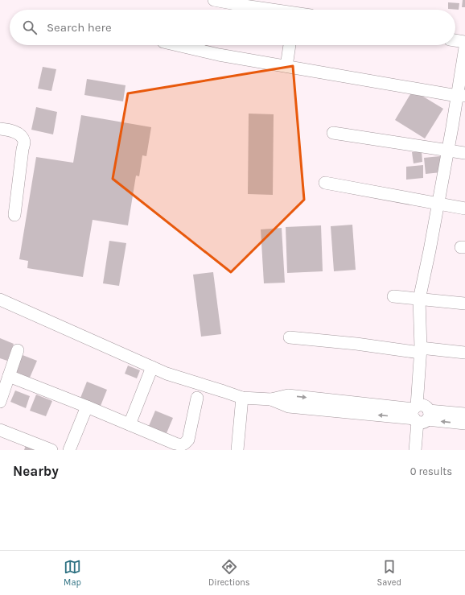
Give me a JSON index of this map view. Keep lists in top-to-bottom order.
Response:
{
  "page": {
    "search": "Search here",
    "heading": ["Nearby", "0 results"],
    "nav": ["Map", "Directions", "Saved"]
  }
}
